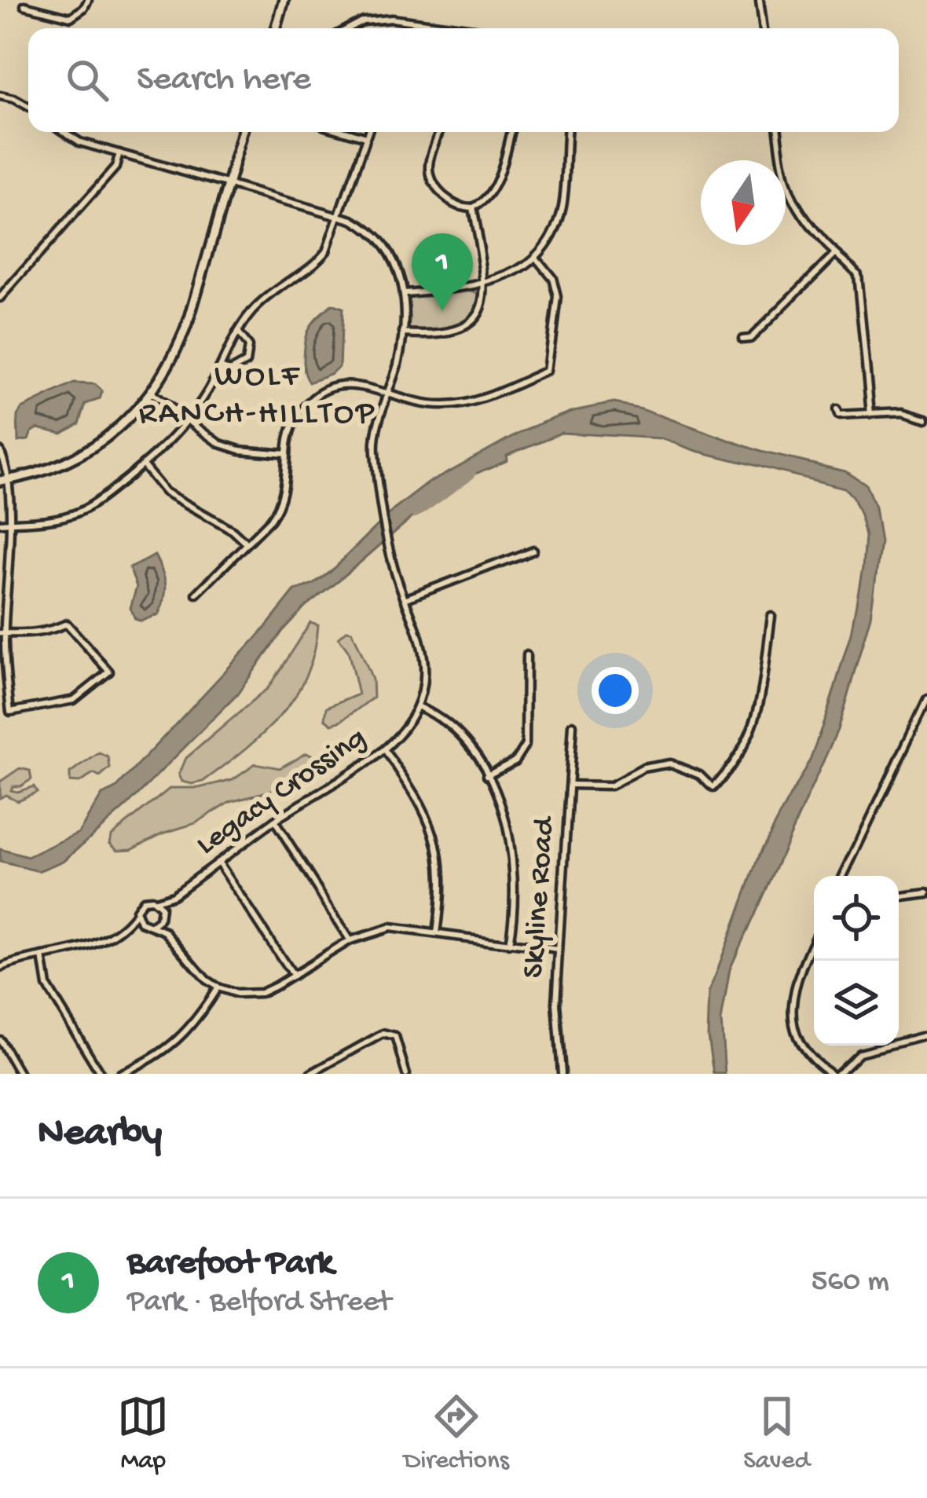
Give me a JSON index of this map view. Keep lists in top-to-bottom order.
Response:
{
  "streets": {
    "street": ["Legacy Crossing", "Skyline Road"]
  },
  "districts": ["WOLF RANCH-HILLTOP"],
  "north": "bottom",
  "page": {
    "search": "Search here",
    "pins": "1",
    "heading": "Nearby",
    "list": [
      {
        "mark": "1",
        "name": "Barefoot Park",
        "note": "Park · Belford Street",
        "value": "560 m"
      }
    ],
    "nav": ["Map", "Directions", "Saved"]
  }
}
